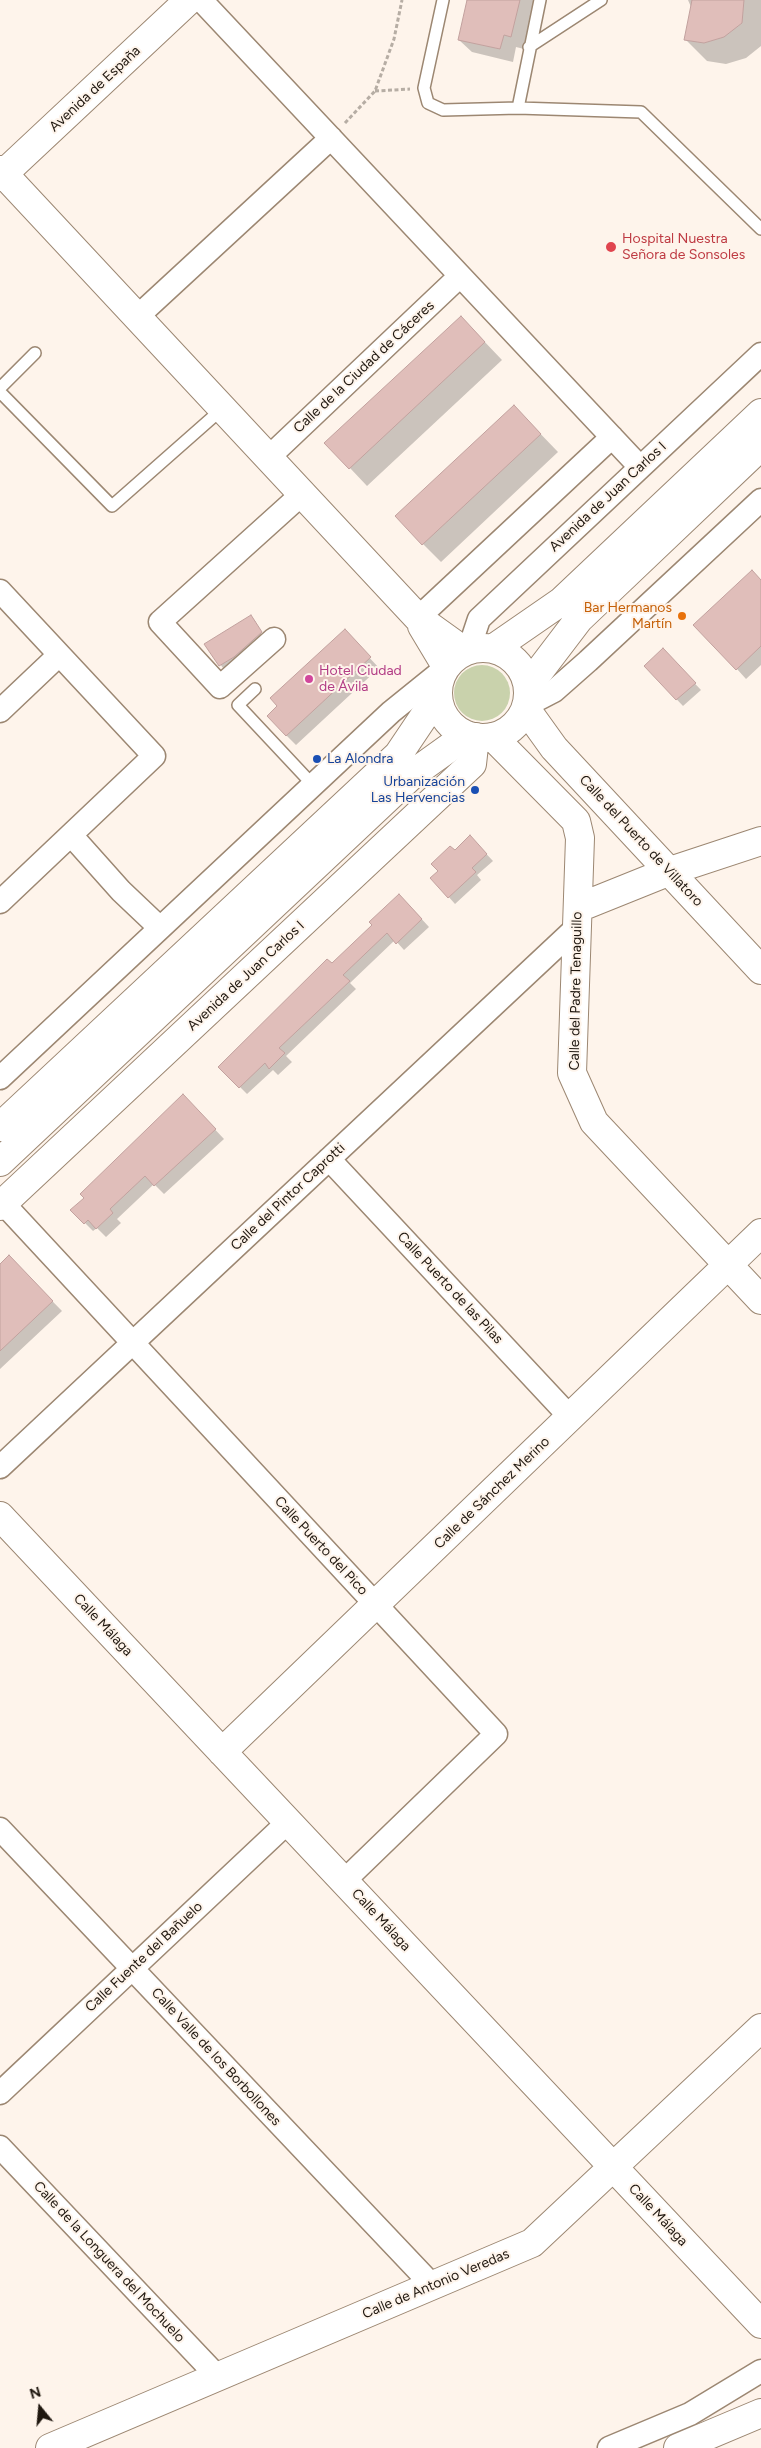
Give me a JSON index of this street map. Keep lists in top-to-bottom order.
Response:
{
  "streets": {
    "main road": [
      "Avenida de España",
      "Avenida de Juan Carlos I",
      "Calle del Puerto de Villatoro",
      "Calle del Padre Tenaguillo",
      "Calle del Pintor Caprotti",
      "Calle de Sánchez Merino",
      "Calle Málaga",
      "Calle de Antonio Veredas"
    ],
    "street": [
      "Calle de la Ciudad de Cáceres",
      "Calle Puerto de las Pilas",
      "Calle Puerto del Pico",
      "Calle Fuente del Bañuelo",
      "Calle Valle de los Borbollones",
      "Calle de la Longuera del Mochuelo"
    ]
  },
  "crossings": [
    ["Avenida de Juan Carlos I", "Calle del Puerto de Villatoro"],
    ["Avenida de Juan Carlos I", "Calle del Padre Tenaguillo"],
    ["Avenida de Juan Carlos I", "Calle Puerto del Pico"],
    ["Calle del Puerto de Villatoro", "Calle del Padre Tenaguillo"],
    ["Calle del Puerto de Villatoro", "Calle del Pintor Caprotti"],
    ["Calle del Padre Tenaguillo", "Calle del Pintor Caprotti"],
    ["Calle del Padre Tenaguillo", "Calle de Sánchez Merino"],
    ["Calle del Pintor Caprotti", "Calle Puerto de las Pilas"],
    ["Calle del Pintor Caprotti", "Calle Puerto del Pico"],
    ["Calle Puerto de las Pilas", "Calle de Sánchez Merino"],
    ["Calle de Sánchez Merino", "Calle Puerto del Pico"],
    ["Calle de Sánchez Merino", "Calle Málaga"],
    ["Calle Puerto del Pico", "Calle Málaga"],
    ["Calle Málaga", "Calle Fuente del Bañuelo"],
    ["Calle Málaga", "Calle de Antonio Veredas"],
    ["Calle Fuente del Bañuelo", "Calle Valle de los Borbollones"],
    ["Calle Valle de los Borbollones", "Calle de Antonio Veredas"],
    ["Calle de la Longuera del Mochuelo", "Calle de Antonio Veredas"]
  ],
  "places": [
    "Hospital Nuestra Señora de Sonsoles",
    "Bar Hermanos Martín",
    "Hotel Ciudad de Ávila",
    "La Alondra",
    "Urbanización Las Hervencias"
  ],
  "north": "top"
}
